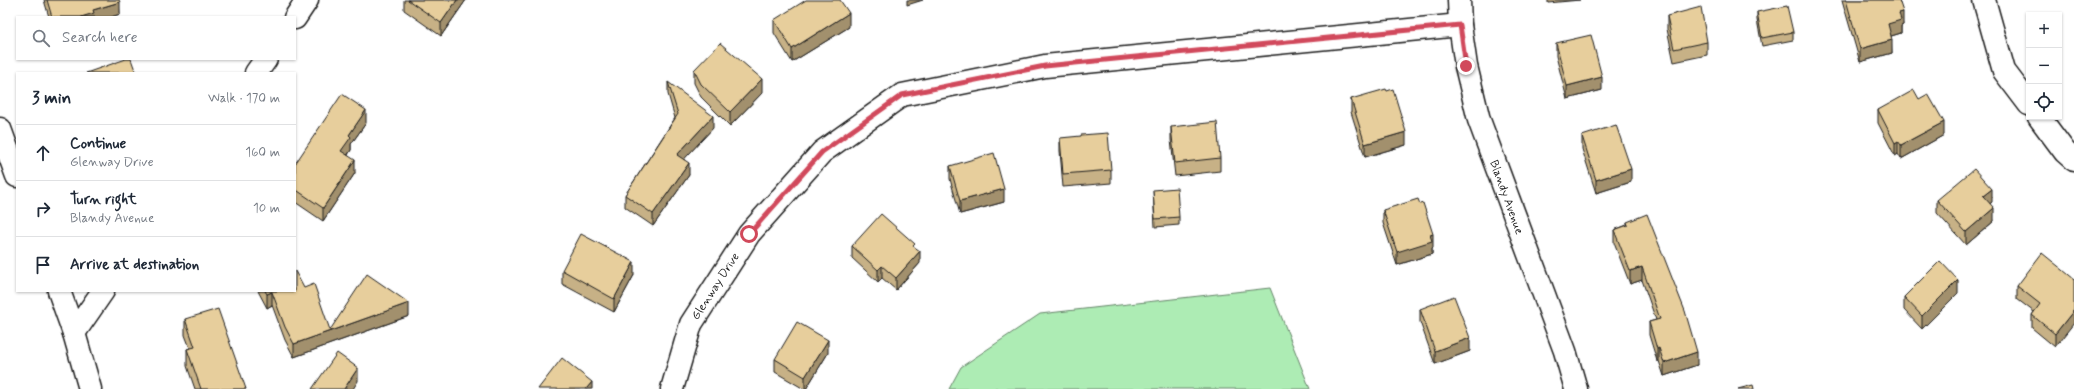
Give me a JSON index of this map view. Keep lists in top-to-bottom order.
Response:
{
  "streets": {
    "street": ["Blandy Avenue", "Glenway Drive"]
  },
  "crossings": [
    ["Blandy Avenue", "Glenway Drive"]
  ],
  "page": {
    "map_buttons": ["+", "−"],
    "search": "Search here",
    "heading": ["3 min", "Walk · 170 m"],
    "list": [
      ["Continue", "Glenway Drive", "160 m"],
      ["Turn right", "Blandy Avenue", "10 m"],
      "Arrive at destination"
    ]
  }
}
